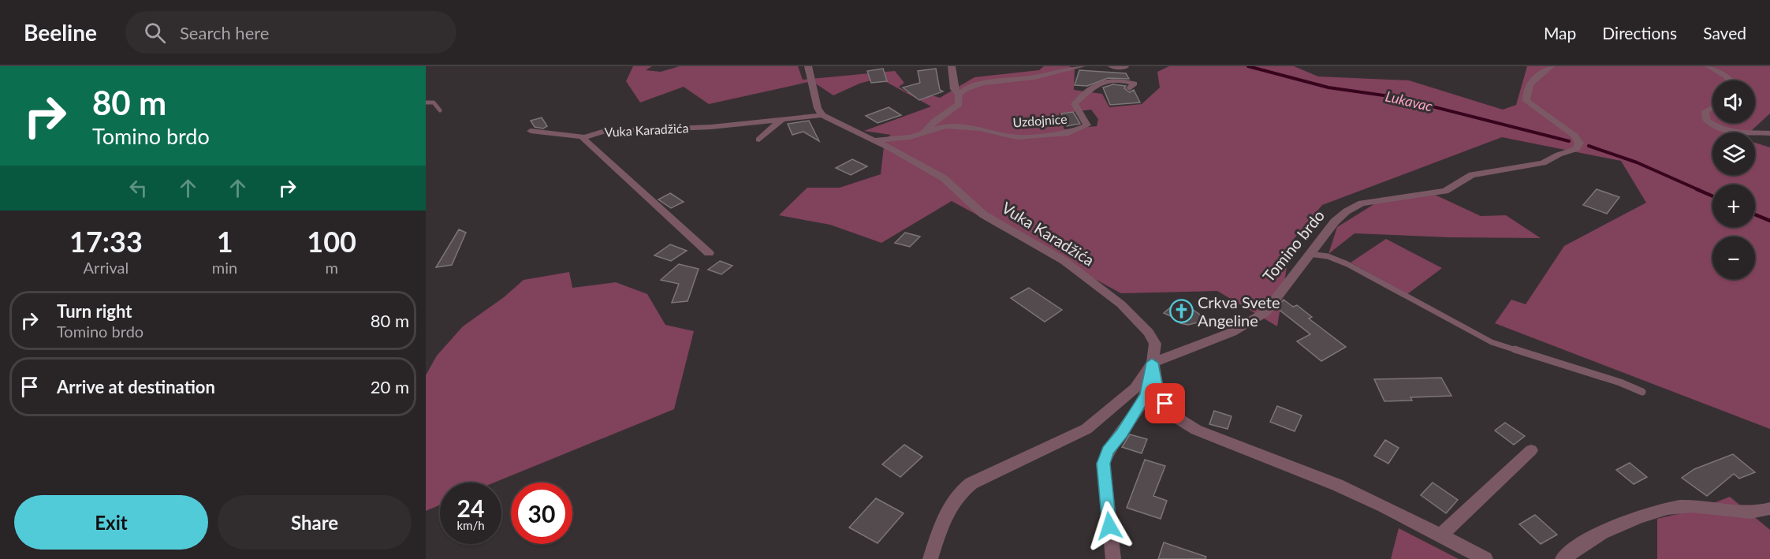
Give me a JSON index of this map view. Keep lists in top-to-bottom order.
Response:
{
  "streets": {
    "street": ["Uzdojnice", "Vuka Karadžića", "Tomino brdo"]
  },
  "crossings": [
    ["Uzdojnice", "Vuka Karadžića"],
    ["Vuka Karadžića", "Tomino brdo"]
  ],
  "water": ["Lukavac"],
  "places": {
    "church": ["Crkva Svete Angeline"]
  },
  "page": {
    "header": "Beeline",
    "search": "Search here",
    "nav": ["Map", "Directions", "Saved"],
    "turn": ["80 m", "Tomino brdo"],
    "map_buttons": ["+", "−"],
    "eta": [
      "17:33",
      "Arrival",
      "1",
      "min",
      "100",
      "m"
    ],
    "list": [
      {
        "name": "Turn right",
        "note": "Tomino brdo",
        "value": "80 m"
      },
      {
        "name": "Arrive at destination",
        "value": "20 m"
      }
    ],
    "speed": "24 km/h",
    "limit": "30",
    "buttons": ["Exit", "Share"]
  }
}
